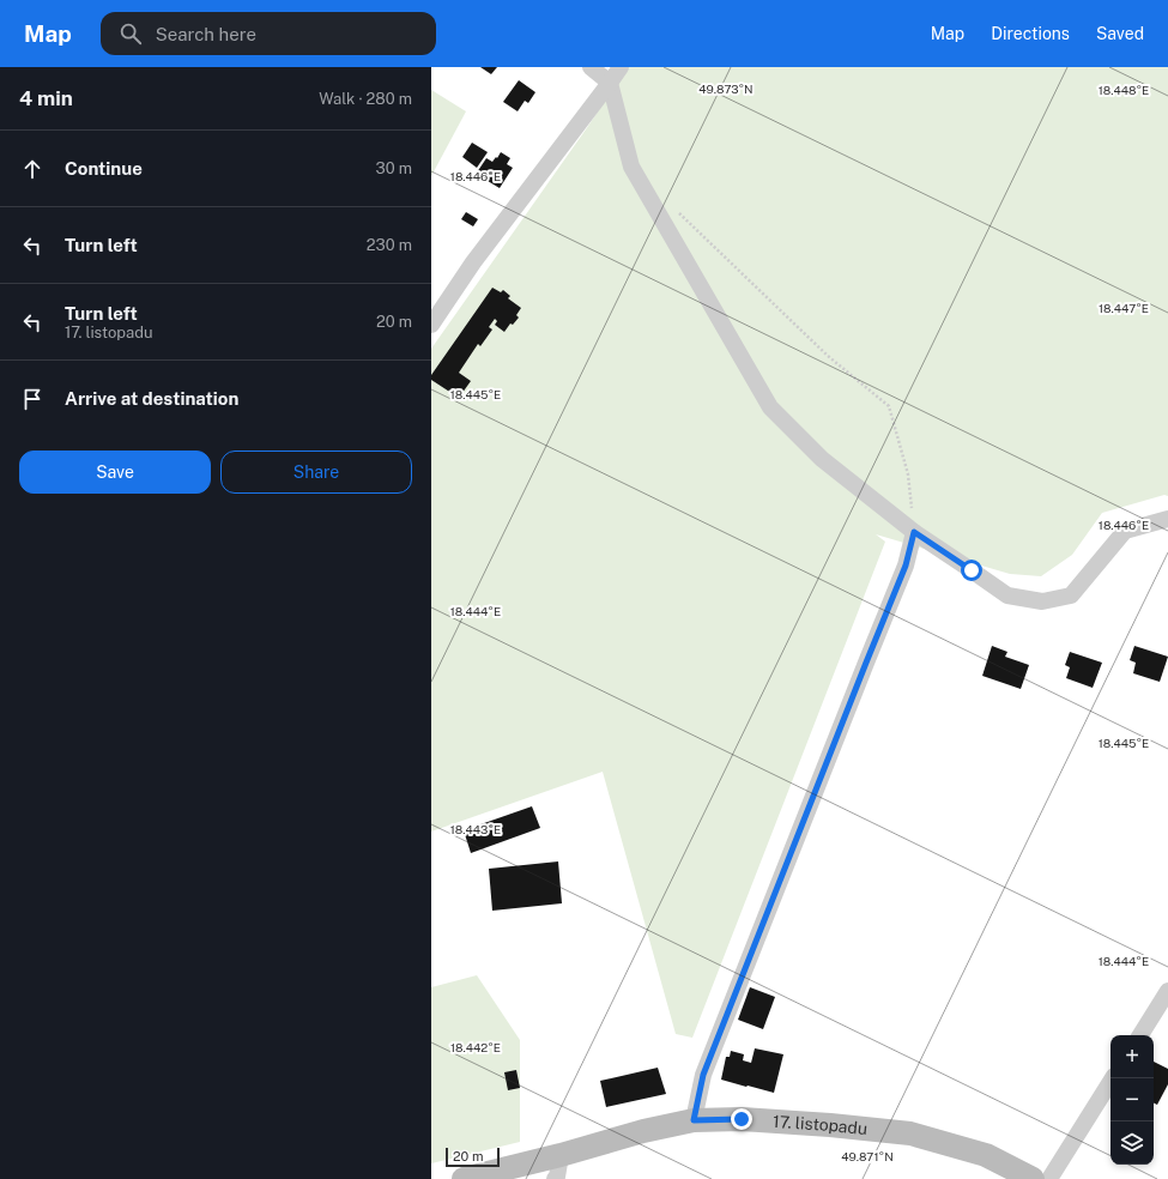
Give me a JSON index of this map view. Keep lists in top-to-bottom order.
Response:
{
  "streets": {
    "main road": ["17. listopadu"]
  },
  "scale_bar": "20 m",
  "page": {
    "header": "Map",
    "search": "Search here",
    "nav": ["Map", "Directions", "Saved"],
    "heading": ["4 min", "Walk · 280 m"],
    "list": [
      ["Continue", "30 m"],
      ["Turn left", "230 m"],
      ["Turn left", "17. listopadu", "20 m"],
      "Arrive at destination"
    ],
    "buttons": ["Save", "Share"],
    "map_buttons": ["+", "−"],
    "scale": "20 m"
  },
  "coordinates": [
    "49.873°N",
    "18.448°E",
    "18.446°E",
    "18.447°E",
    "18.445°E",
    "18.444°E",
    "18.443°E",
    "18.442°E",
    "49.871°N"
  ]
}
